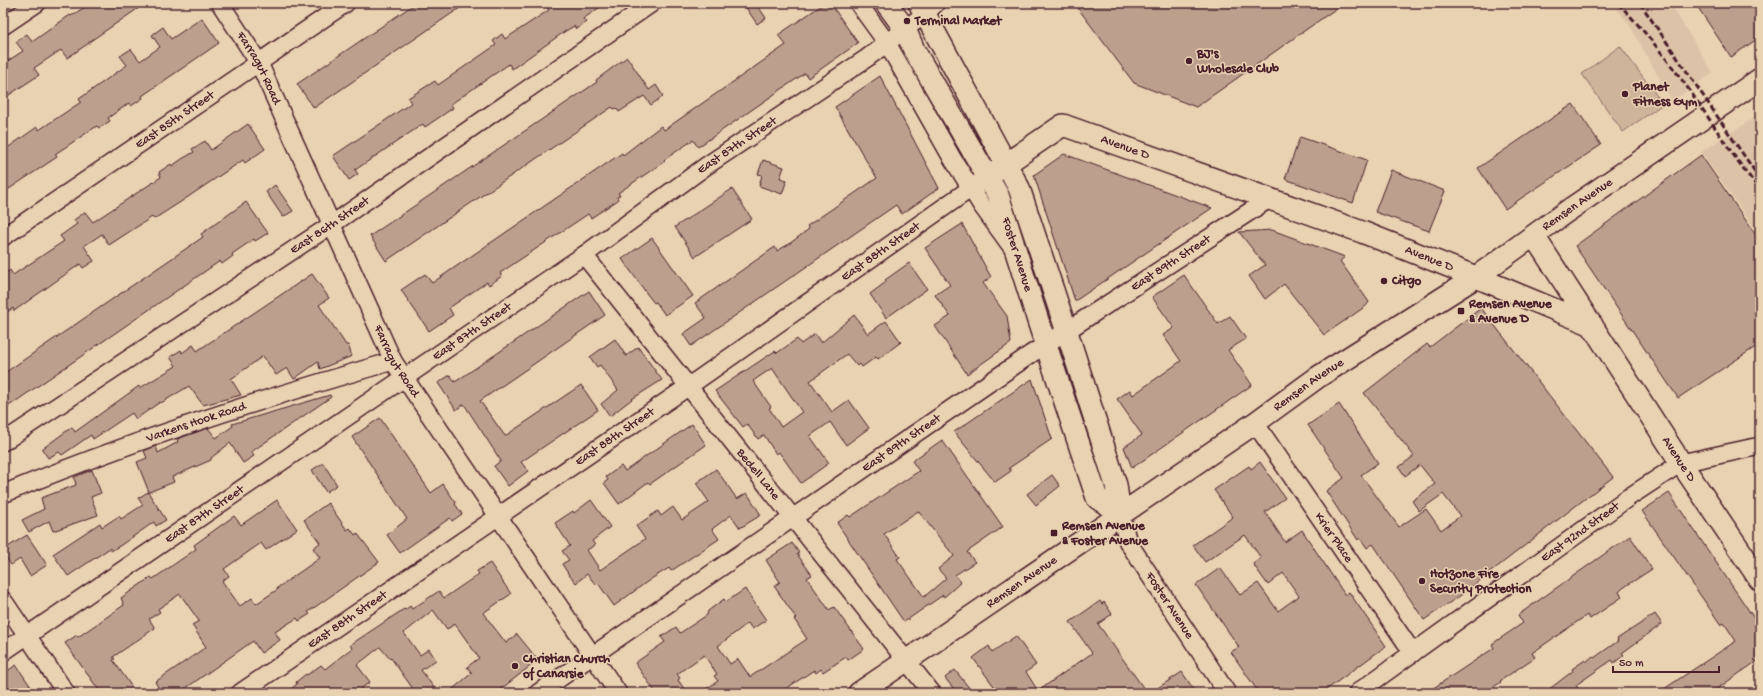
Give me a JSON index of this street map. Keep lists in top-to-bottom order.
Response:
{
  "streets": {
    "main road": ["Avenue D", "Remsen Avenue", "Foster Avenue"],
    "street": [
      "Farragut Road",
      "East 85th Street",
      "East 87th Street",
      "East 86th Street",
      "East 88th Street",
      "East 89th Street",
      "Varkens Hook Road",
      "Bedell Lane",
      "East 92nd Street",
      "Krier Place"
    ]
  },
  "crossings": [
    ["Farragut Road", "East 85th Street"],
    ["Farragut Road", "East 87th Street"],
    ["Farragut Road", "East 86th Street"],
    ["Farragut Road", "East 88th Street"],
    ["Farragut Road", "East 89th Street"],
    ["Farragut Road", "Varkens Hook Road"],
    ["East 87th Street", "Foster Avenue"],
    ["East 87th Street", "Bedell Lane"],
    ["Avenue D", "Remsen Avenue"],
    ["Avenue D", "East 88th Street"],
    ["Avenue D", "Foster Avenue"],
    ["Avenue D", "East 89th Street"],
    ["Avenue D", "East 92nd Street"],
    ["Remsen Avenue", "Foster Avenue"],
    ["Remsen Avenue", "Bedell Lane"],
    ["Remsen Avenue", "Krier Place"],
    ["East 88th Street", "Foster Avenue"],
    ["East 88th Street", "Bedell Lane"],
    ["Foster Avenue", "East 89th Street"],
    ["East 89th Street", "Bedell Lane"],
    ["East 92nd Street", "Krier Place"]
  ],
  "places": {
    "other": [
      "Terminal Market",
      "BJ's Wholesale Club",
      "Planet Fitness Gym",
      "Citgo",
      "Hotzone Fire Security Protection",
      "Christian Church of Canarsie"
    ],
    "transit": ["Remsen Avenue & Avenue D", "Remsen Avenue & Foster Avenue"]
  },
  "scale_bar": "50 m"
}
